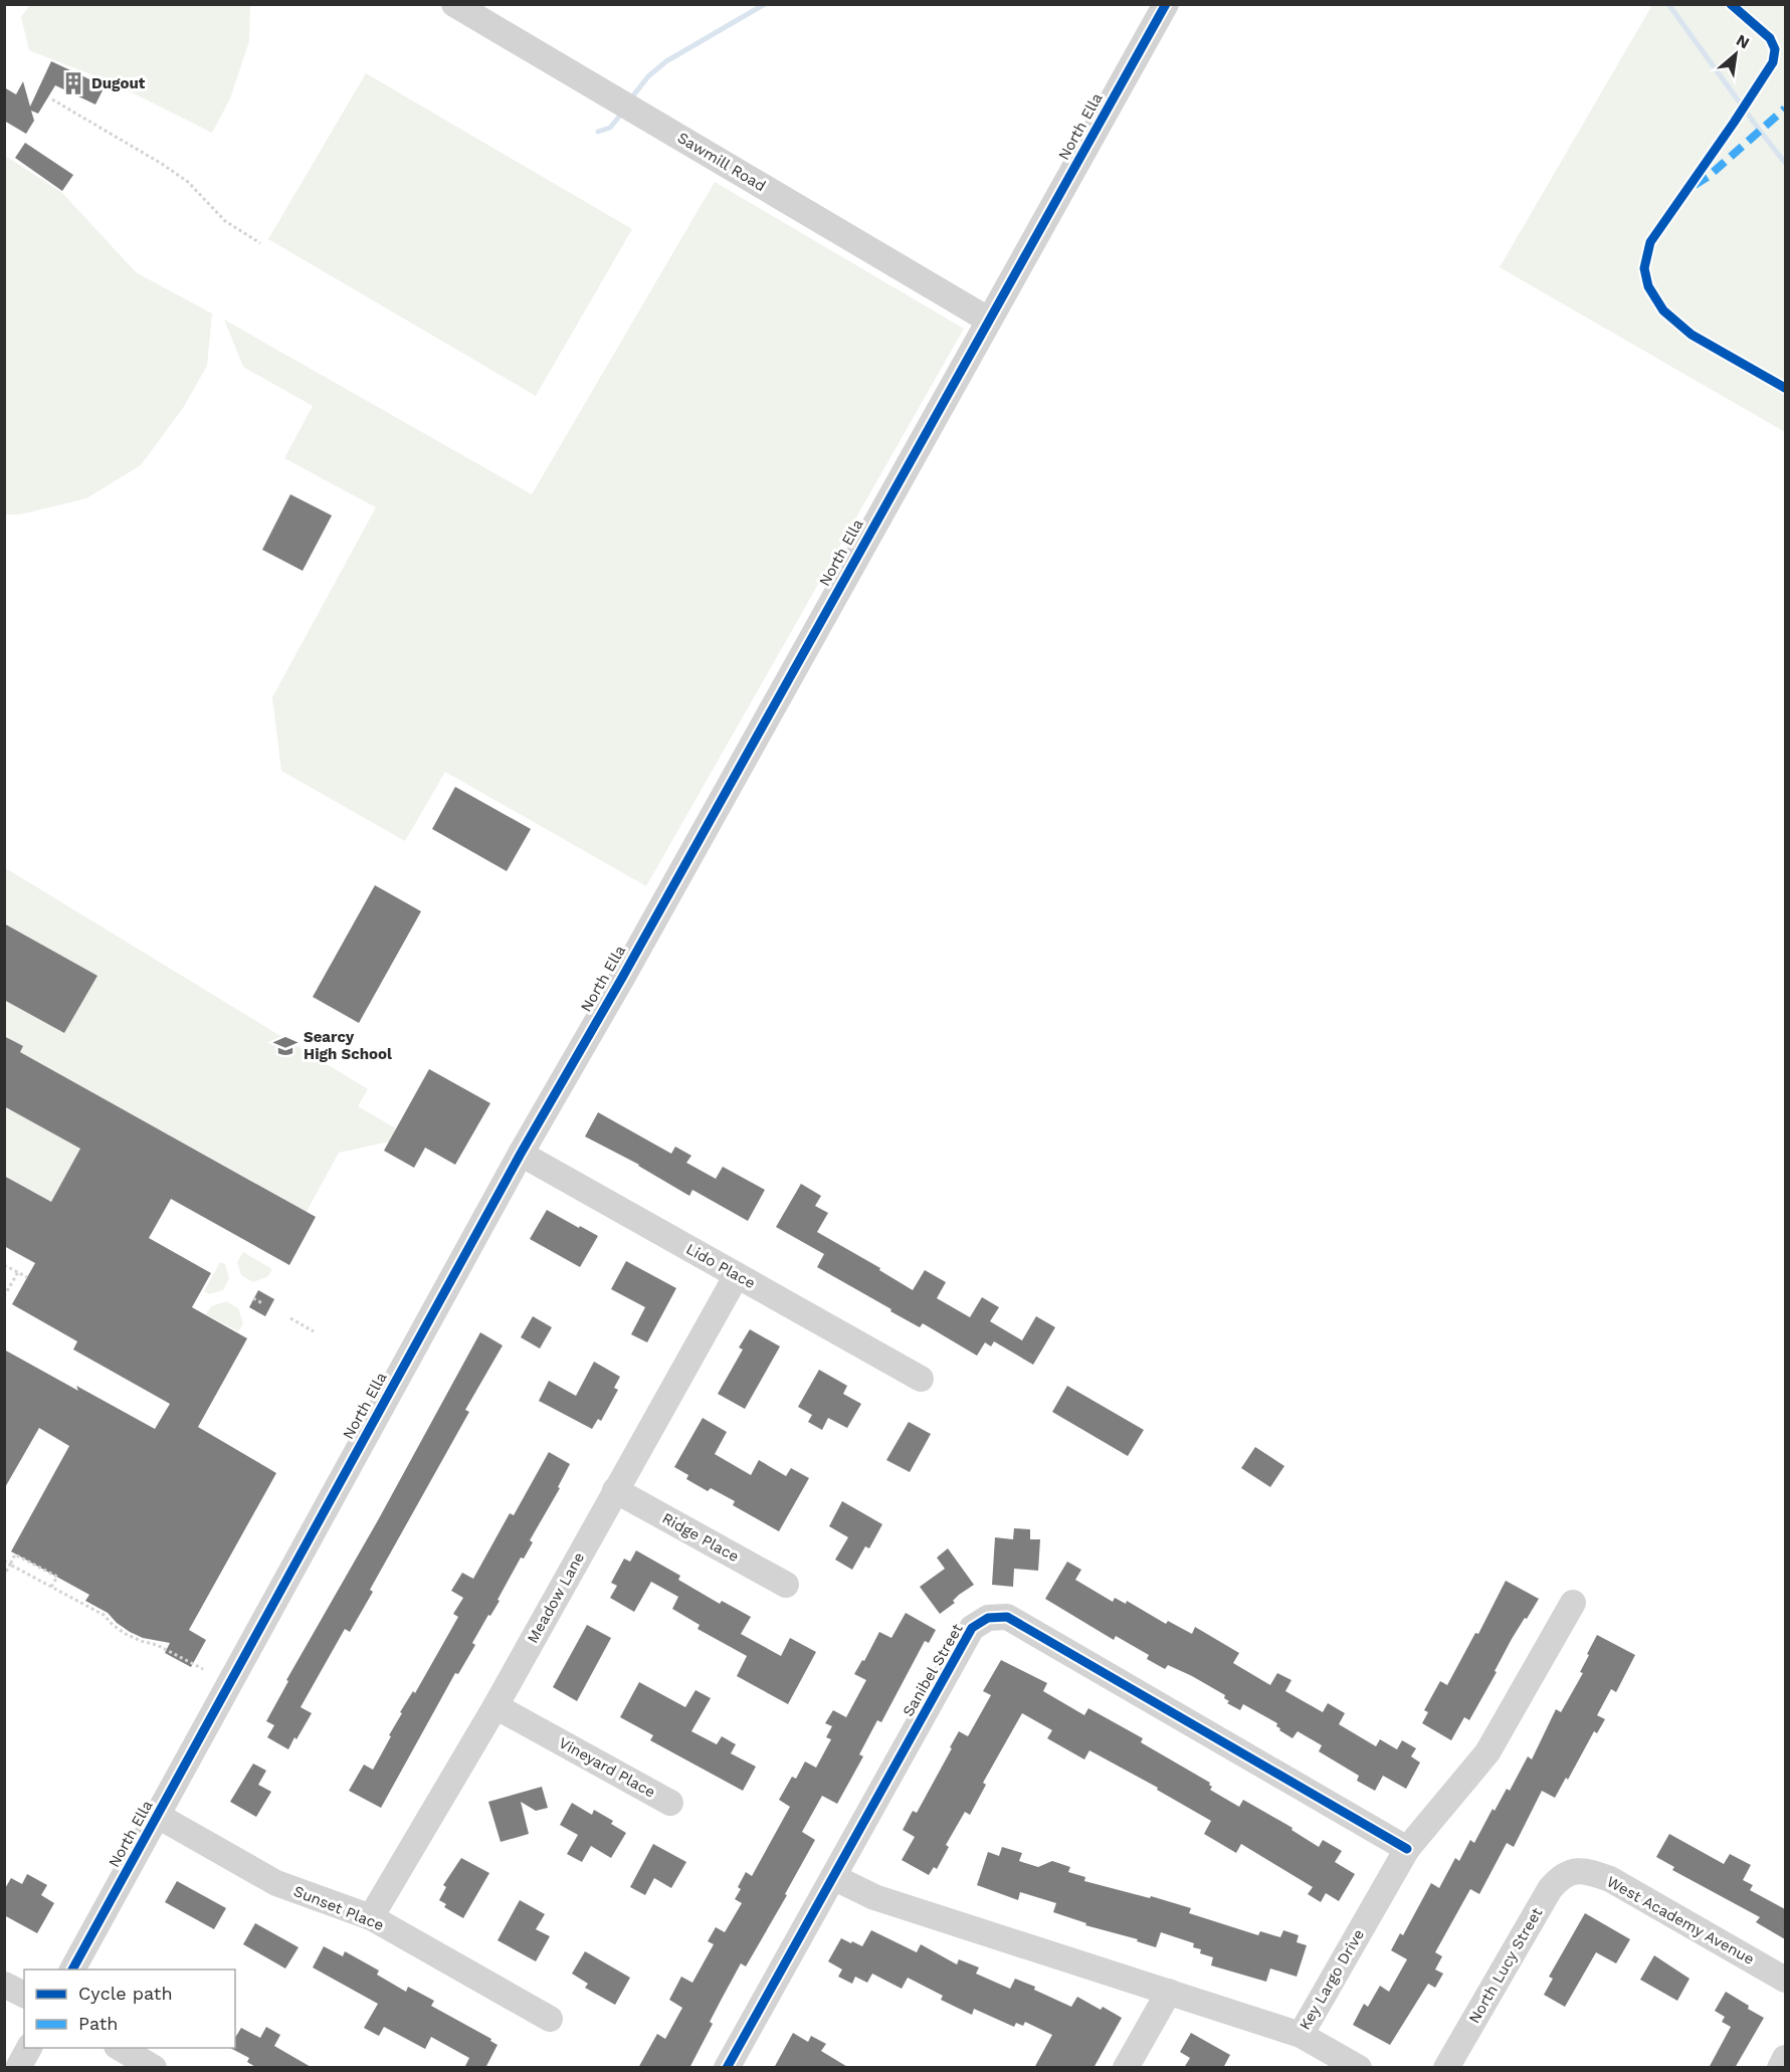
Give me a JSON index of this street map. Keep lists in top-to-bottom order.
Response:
{
  "streets": {
    "street": [
      "North Ella",
      "Sawmill Road",
      "Lido Place",
      "Ridge Place",
      "Meadow Lane",
      "Sanibel Street",
      "Vineyard Place",
      "Sunset Place",
      "West Academy Avenue",
      "North Lucy Street",
      "Key Largo Drive"
    ]
  },
  "crossings": [
    ["North Ella", "Sawmill Road"],
    ["North Ella", "Lido Place"],
    ["North Ella", "Sunset Place"],
    ["Lido Place", "Meadow Lane"],
    ["Ridge Place", "Meadow Lane"],
    ["Meadow Lane", "Vineyard Place"],
    ["Meadow Lane", "Sunset Place"],
    ["Sanibel Street", "Key Largo Drive"],
    ["West Academy Avenue", "North Lucy Street"]
  ],
  "places": {
    "building": ["Dugout"],
    "school or university": ["Searcy High School"]
  },
  "legend": ["Cycle path", "Path"],
  "north": "top right"
}
